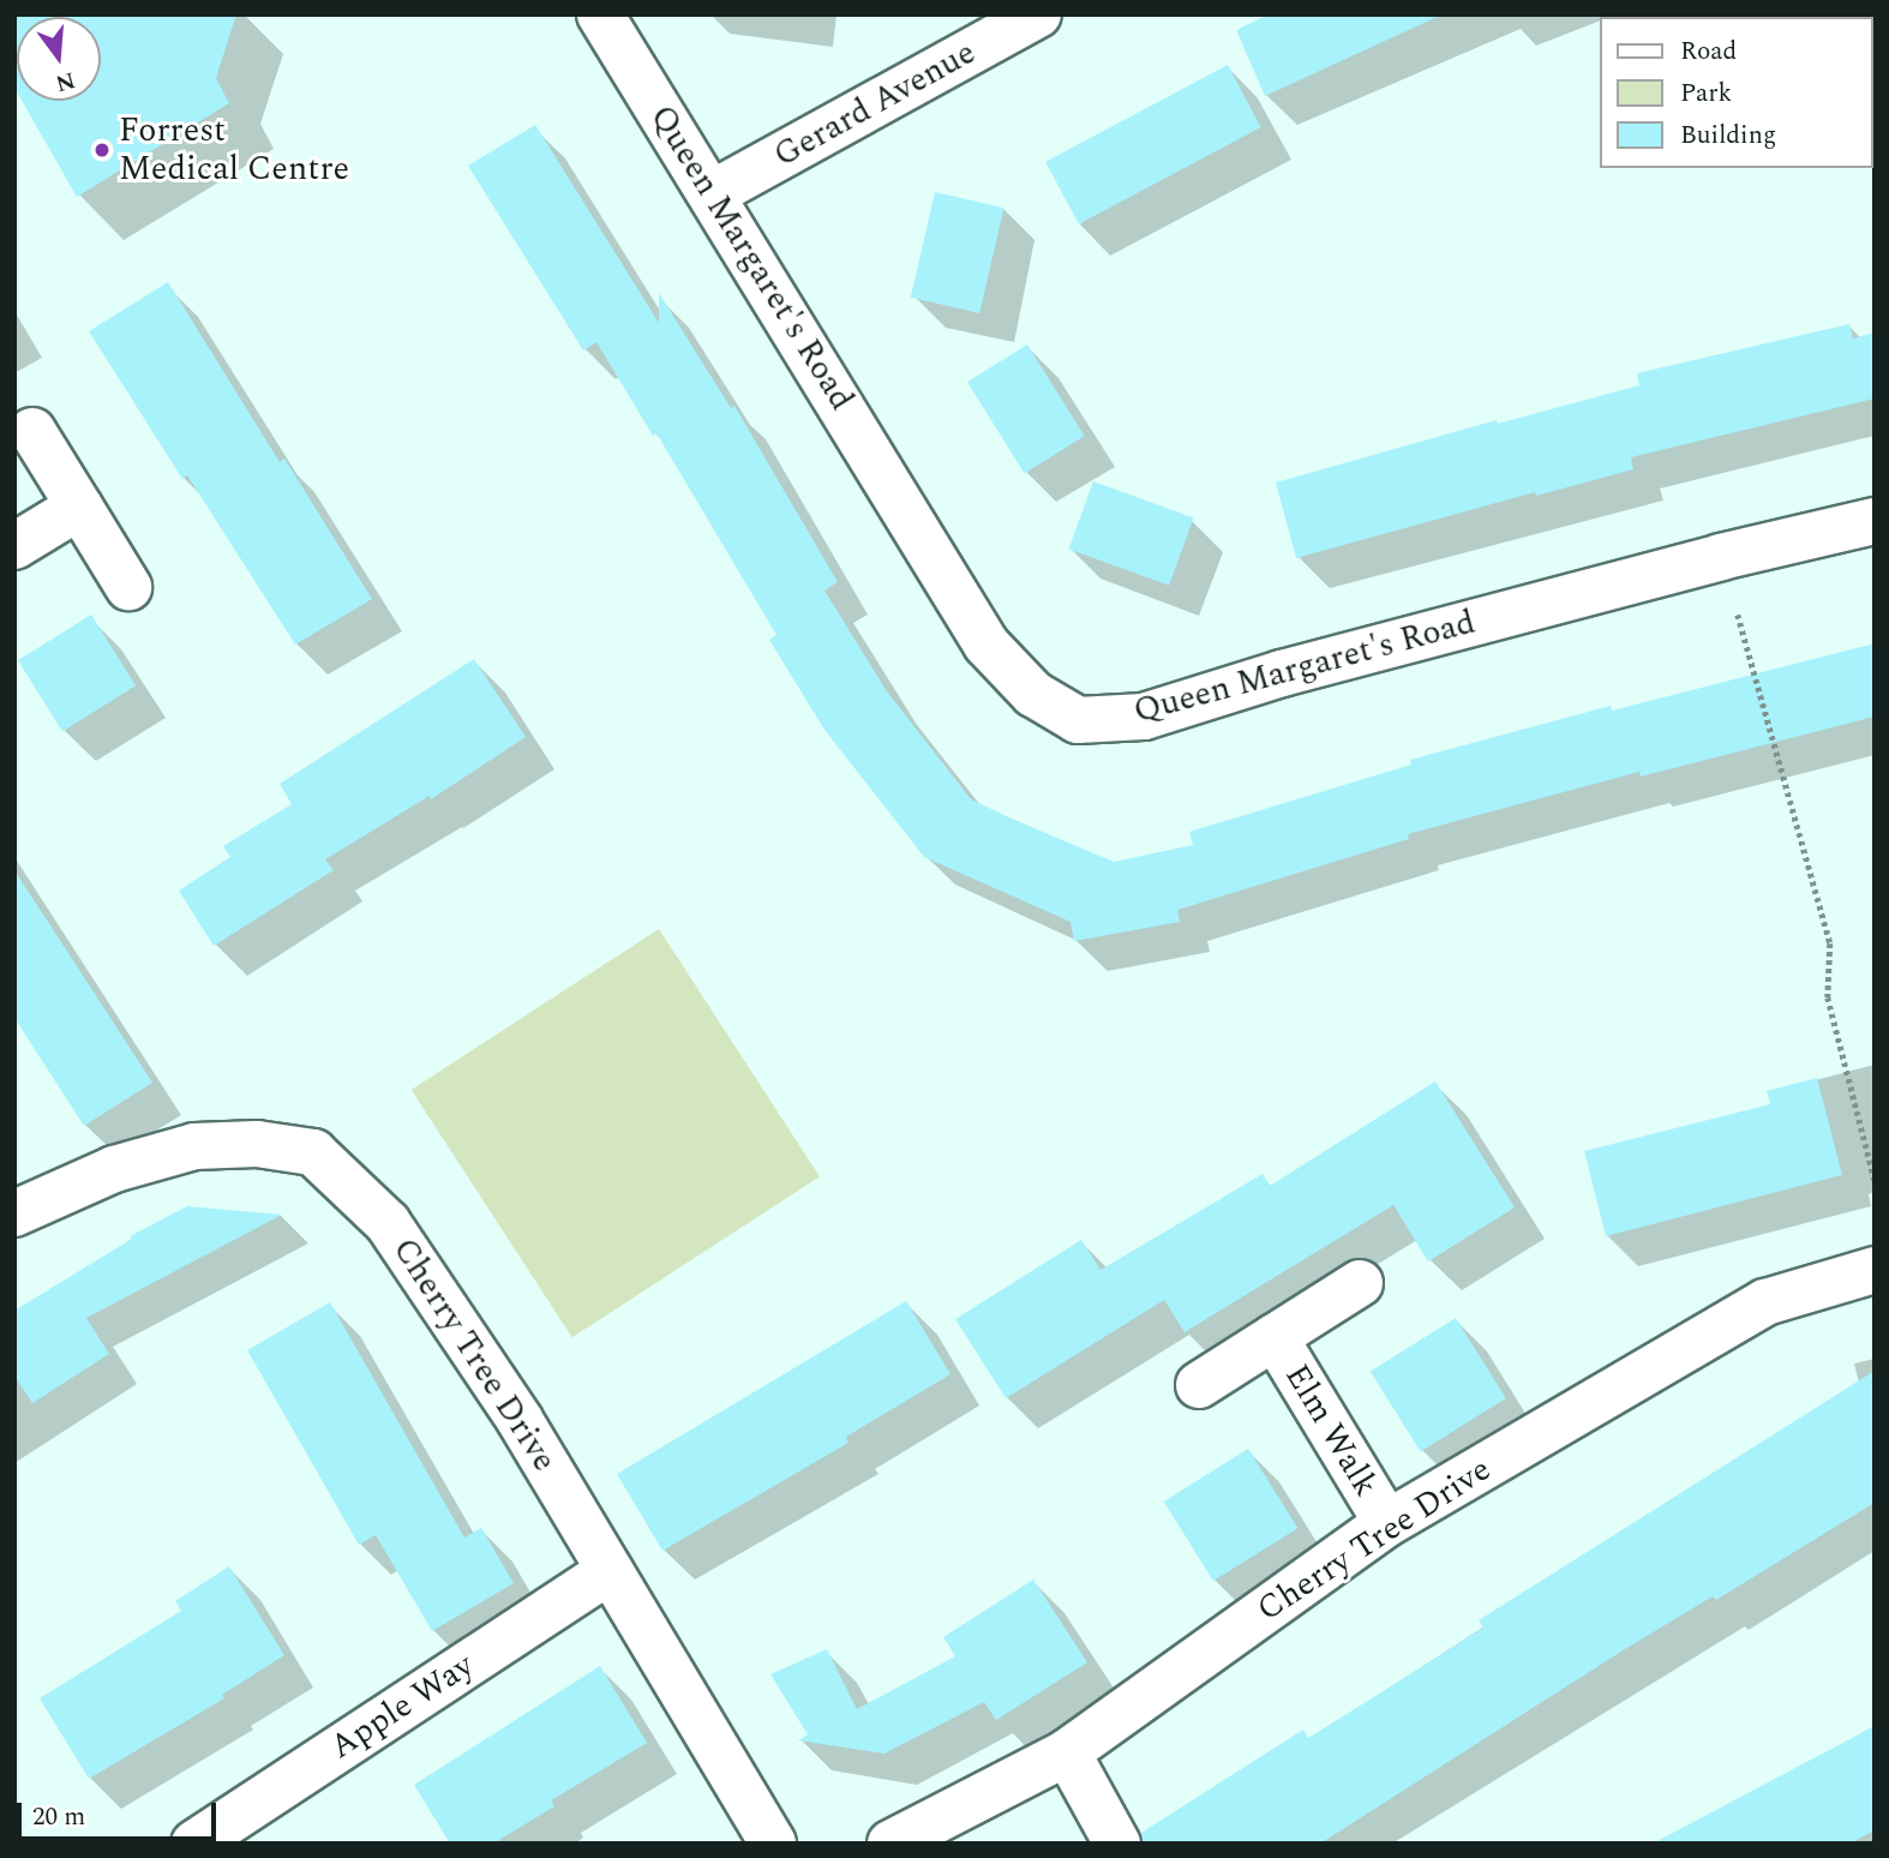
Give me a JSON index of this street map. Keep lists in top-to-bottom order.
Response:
{
  "streets": {
    "street": [
      "Gerard Avenue",
      "Queen Margaret's Road",
      "Cherry Tree Drive",
      "Elm Walk",
      "Apple Way"
    ]
  },
  "crossings": [
    ["Gerard Avenue", "Queen Margaret's Road"],
    ["Cherry Tree Drive", "Elm Walk"],
    ["Cherry Tree Drive", "Apple Way"]
  ],
  "places": ["Forrest Medical Centre"],
  "legend": ["Road", "Park", "Building"],
  "scale_bar": "20 m",
  "north": "bottom"
}
